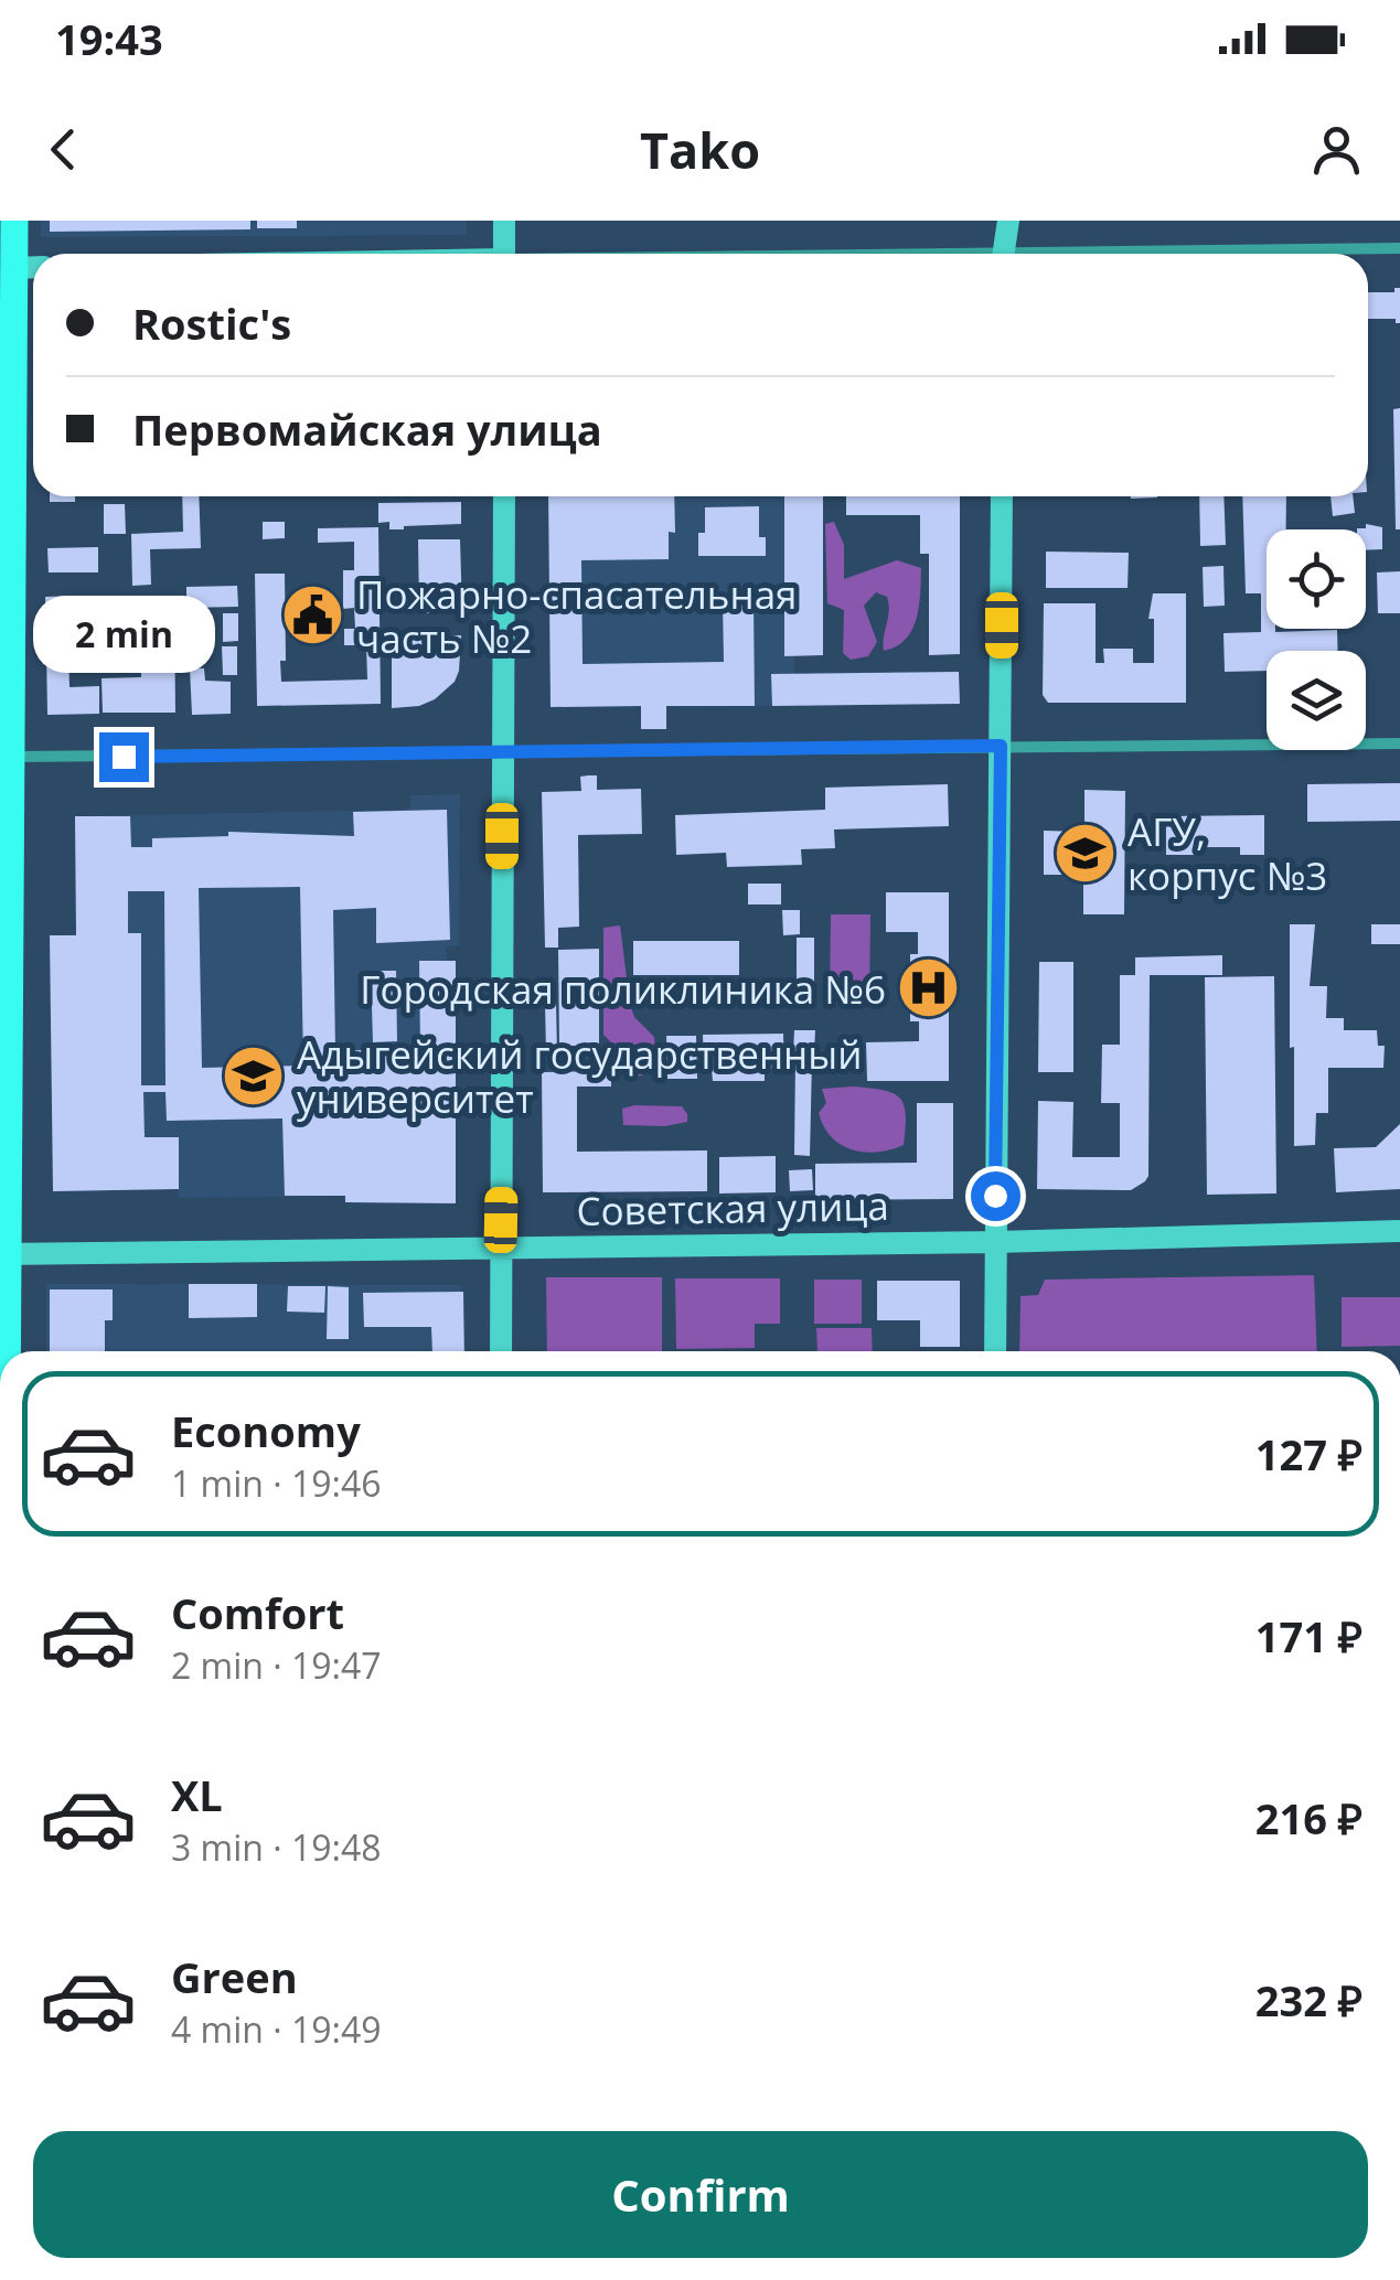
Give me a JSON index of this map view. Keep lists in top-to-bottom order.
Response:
{
  "streets": {
    "main road": ["Советская улица"]
  },
  "places": {
    "public building": ["Пожарно-спасательная часть №2"],
    "school or university": ["АГУ, корпус №3", "Адыгейский государственный университет"],
    "hospital": ["Городская поликлиника №6"]
  },
  "page": {
    "status": "19:43",
    "header": "Tako",
    "banner": ["Rostic's", "Первомайская улица"],
    "bubble": "2 min",
    "list": [
      {
        "name": "Economy",
        "note": "1 min · 19:46",
        "value": "127 ₽"
      },
      {
        "name": "Comfort",
        "note": "2 min · 19:47",
        "value": "171 ₽"
      },
      {
        "name": "XL",
        "note": "3 min · 19:48",
        "value": "216 ₽"
      },
      {
        "name": "Green",
        "note": "4 min · 19:49",
        "value": "232 ₽"
      }
    ],
    "buttons": "Confirm"
  }
}
